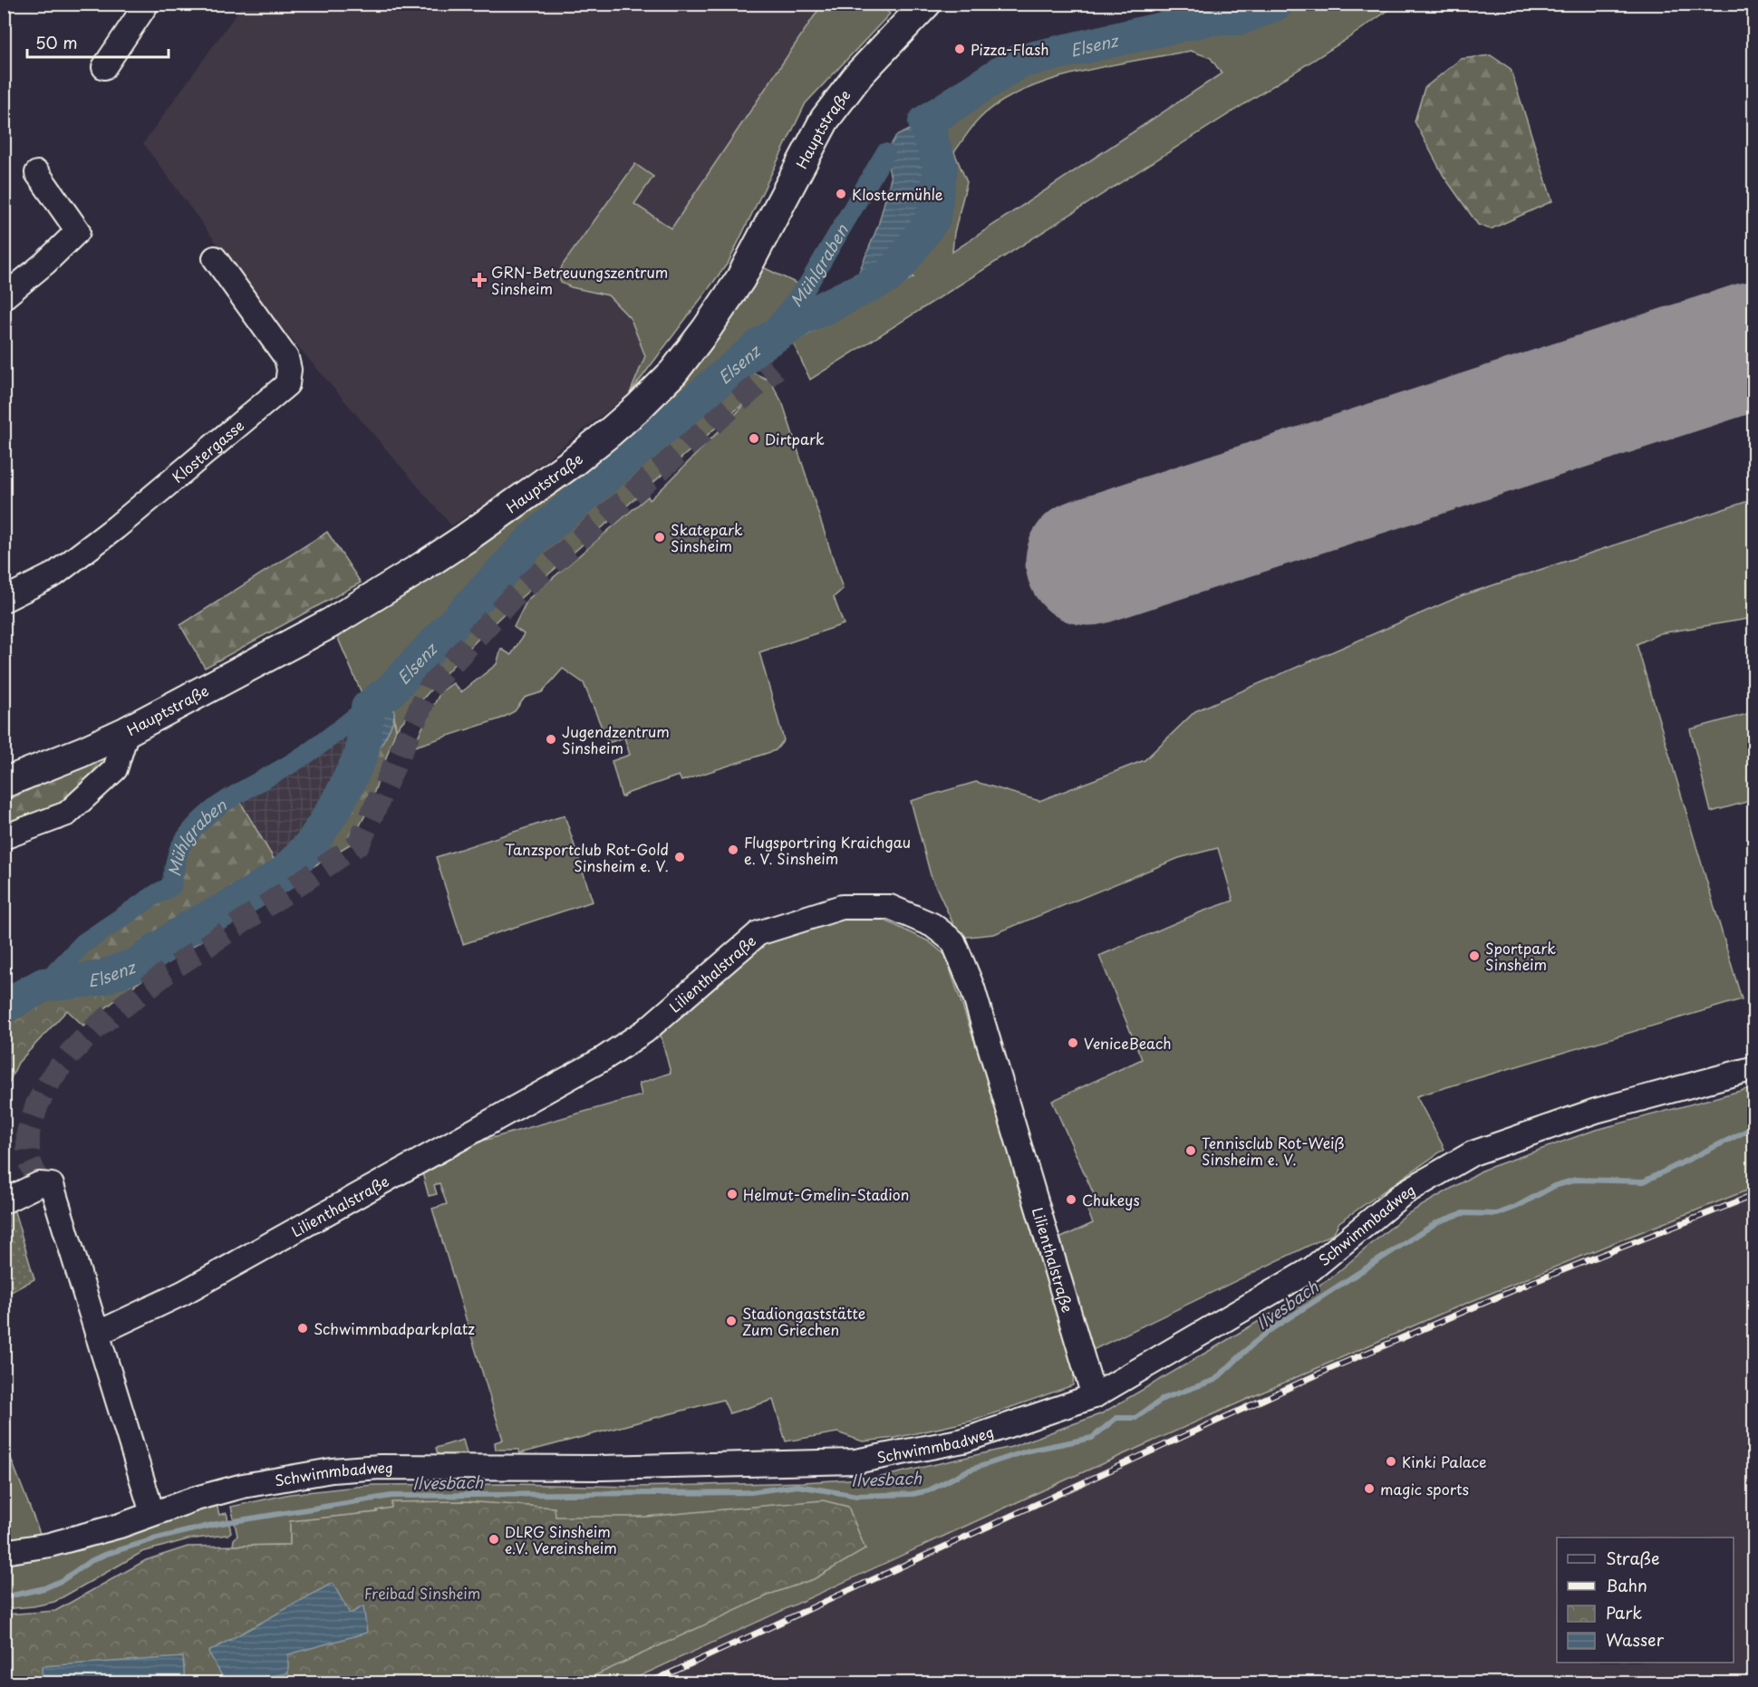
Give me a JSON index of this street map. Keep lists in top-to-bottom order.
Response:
{
  "streets": {
    "main road": ["Hauptstraße"],
    "street": ["Klostergasse", "Lilienthalstraße", "Schwimmbadweg"]
  },
  "crossings": [
    ["Lilienthalstraße", "Schwimmbadweg"]
  ],
  "water": ["Elsenz", "Mühlgraben", "Ilvesbach"],
  "parks": ["Freibad Sinsheim"],
  "places": {
    "other": [
      "Pizza-Flash",
      "Klostermühle",
      "Dirtpark",
      "Skatepark Sinsheim",
      "Jugendzentrum Sinsheim",
      "Flugsportring Kraichgau e. V. Sinsheim",
      "Tanzsportclub Rot-Gold Sinsheim e. V.",
      "Sportpark Sinsheim",
      "VeniceBeach",
      "Tennisclub Rot-Weiß Sinsheim e. V.",
      "Helmut-Gmelin-Stadion",
      "Chukeys",
      "Stadiongaststätte Zum Griechen",
      "Schwimmbadparkplatz",
      "Kinki Palace",
      "magic sports",
      "DLRG Sinsheim e.V. Vereinsheim"
    ],
    "health": ["GRN-Betreuungszentrum Sinsheim"]
  },
  "legend": [
    "Straße",
    "Bahn",
    "Park",
    "Wasser"
  ],
  "scale_bar": "50 m"
}
